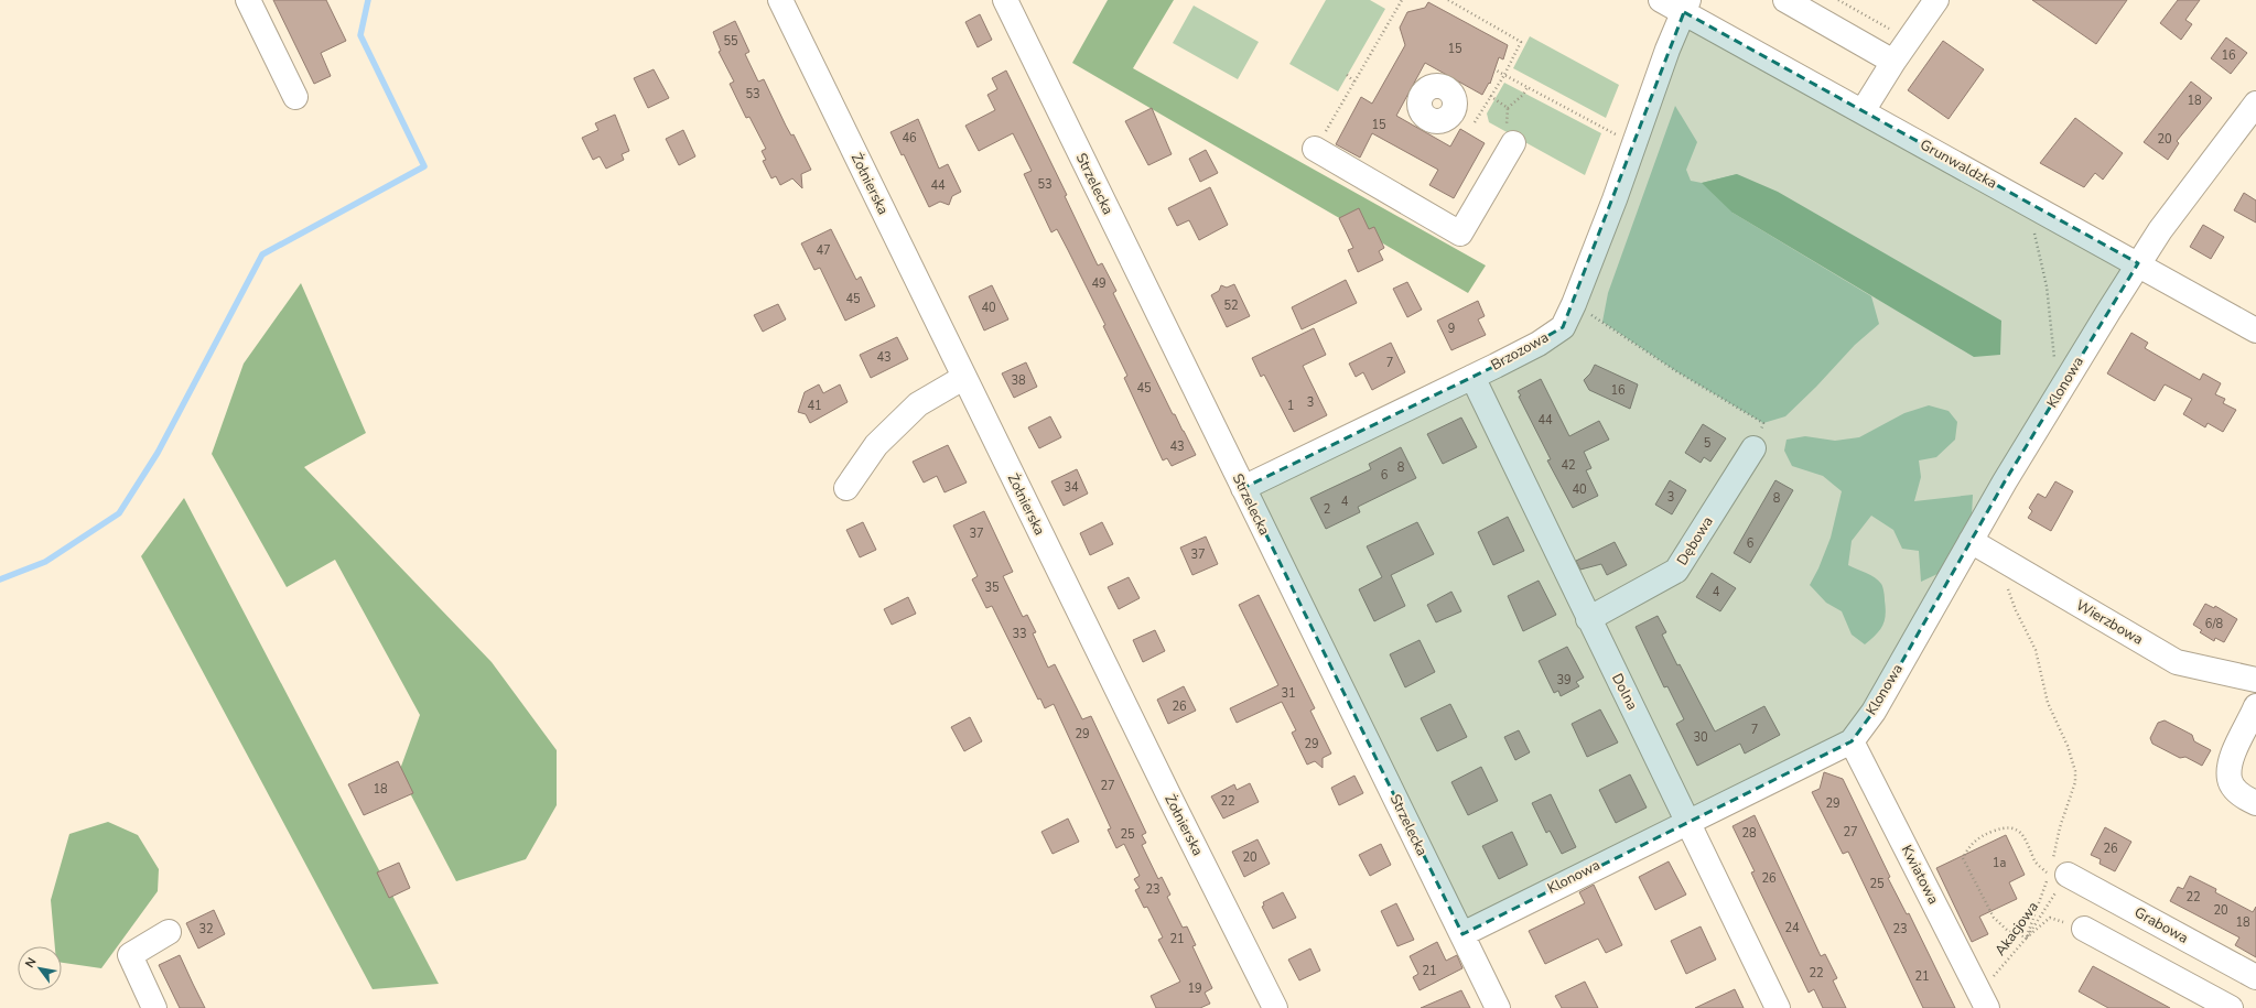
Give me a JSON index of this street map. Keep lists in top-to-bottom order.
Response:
{
  "streets": {
    "street": [
      "Grunwaldzka",
      "Żołnierska",
      "Strzelecka",
      "Brzozowa",
      "Klonowa",
      "Dębowa",
      "Wierzbowa",
      "Dolna",
      "Kwiatowa",
      "Grabowa"
    ],
    "path": ["Akacjowa"]
  },
  "crossings": [
    ["Grunwaldzka", "Brzozowa"],
    ["Grunwaldzka", "Klonowa"],
    ["Strzelecka", "Brzozowa"],
    ["Strzelecka", "Klonowa"],
    ["Brzozowa", "Dolna"],
    ["Klonowa", "Wierzbowa"],
    ["Klonowa", "Dolna"],
    ["Klonowa", "Kwiatowa"],
    ["Dębowa", "Dolna"],
    ["Kwiatowa", "Akacjowa"],
    ["Grabowa", "Akacjowa"]
  ],
  "house_numbers": [
    "55",
    "15",
    "16",
    "53",
    "18",
    "15",
    "46",
    "20",
    "53",
    "44",
    "47",
    "49",
    "45",
    "52",
    "40",
    "9",
    "43",
    "7",
    "38",
    "45",
    "16",
    "3",
    "41",
    "1",
    "44",
    "5",
    "43",
    "42",
    "8",
    "6",
    "34",
    "40",
    "3",
    "8",
    "4",
    "2",
    "37",
    "6",
    "37",
    "35",
    "4",
    "6/8",
    "33",
    "39",
    "31",
    "26",
    "7",
    "29",
    "30",
    "29",
    "27",
    "18",
    "22",
    "29",
    "27",
    "28",
    "25",
    "26",
    "20",
    "1a",
    "26",
    "25",
    "23",
    "22",
    "20",
    "18",
    "24",
    "32",
    "23",
    "21",
    "21",
    "22",
    "21",
    "19"
  ],
  "north": "top left"
}
